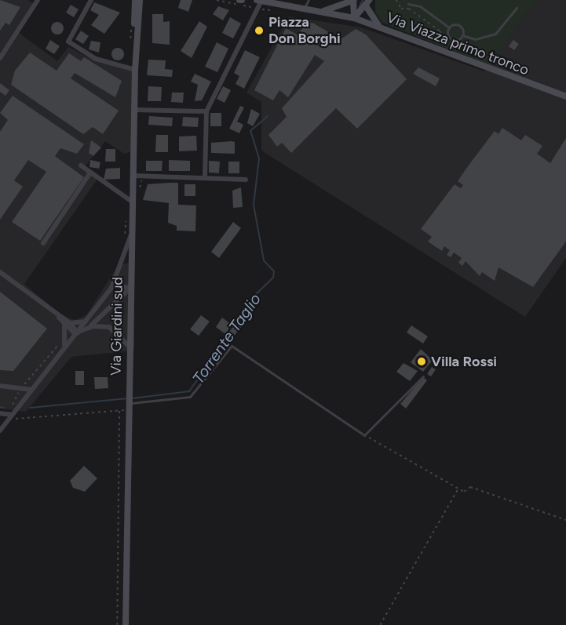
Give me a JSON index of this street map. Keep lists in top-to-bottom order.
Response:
{
  "streets": {
    "main road": ["Via Viazza primo tronco", "Via Giardini sud"]
  },
  "water": ["Torrente Taglio"],
  "places": ["Piazza Don Borghi", "Villa Rossi"]
}
